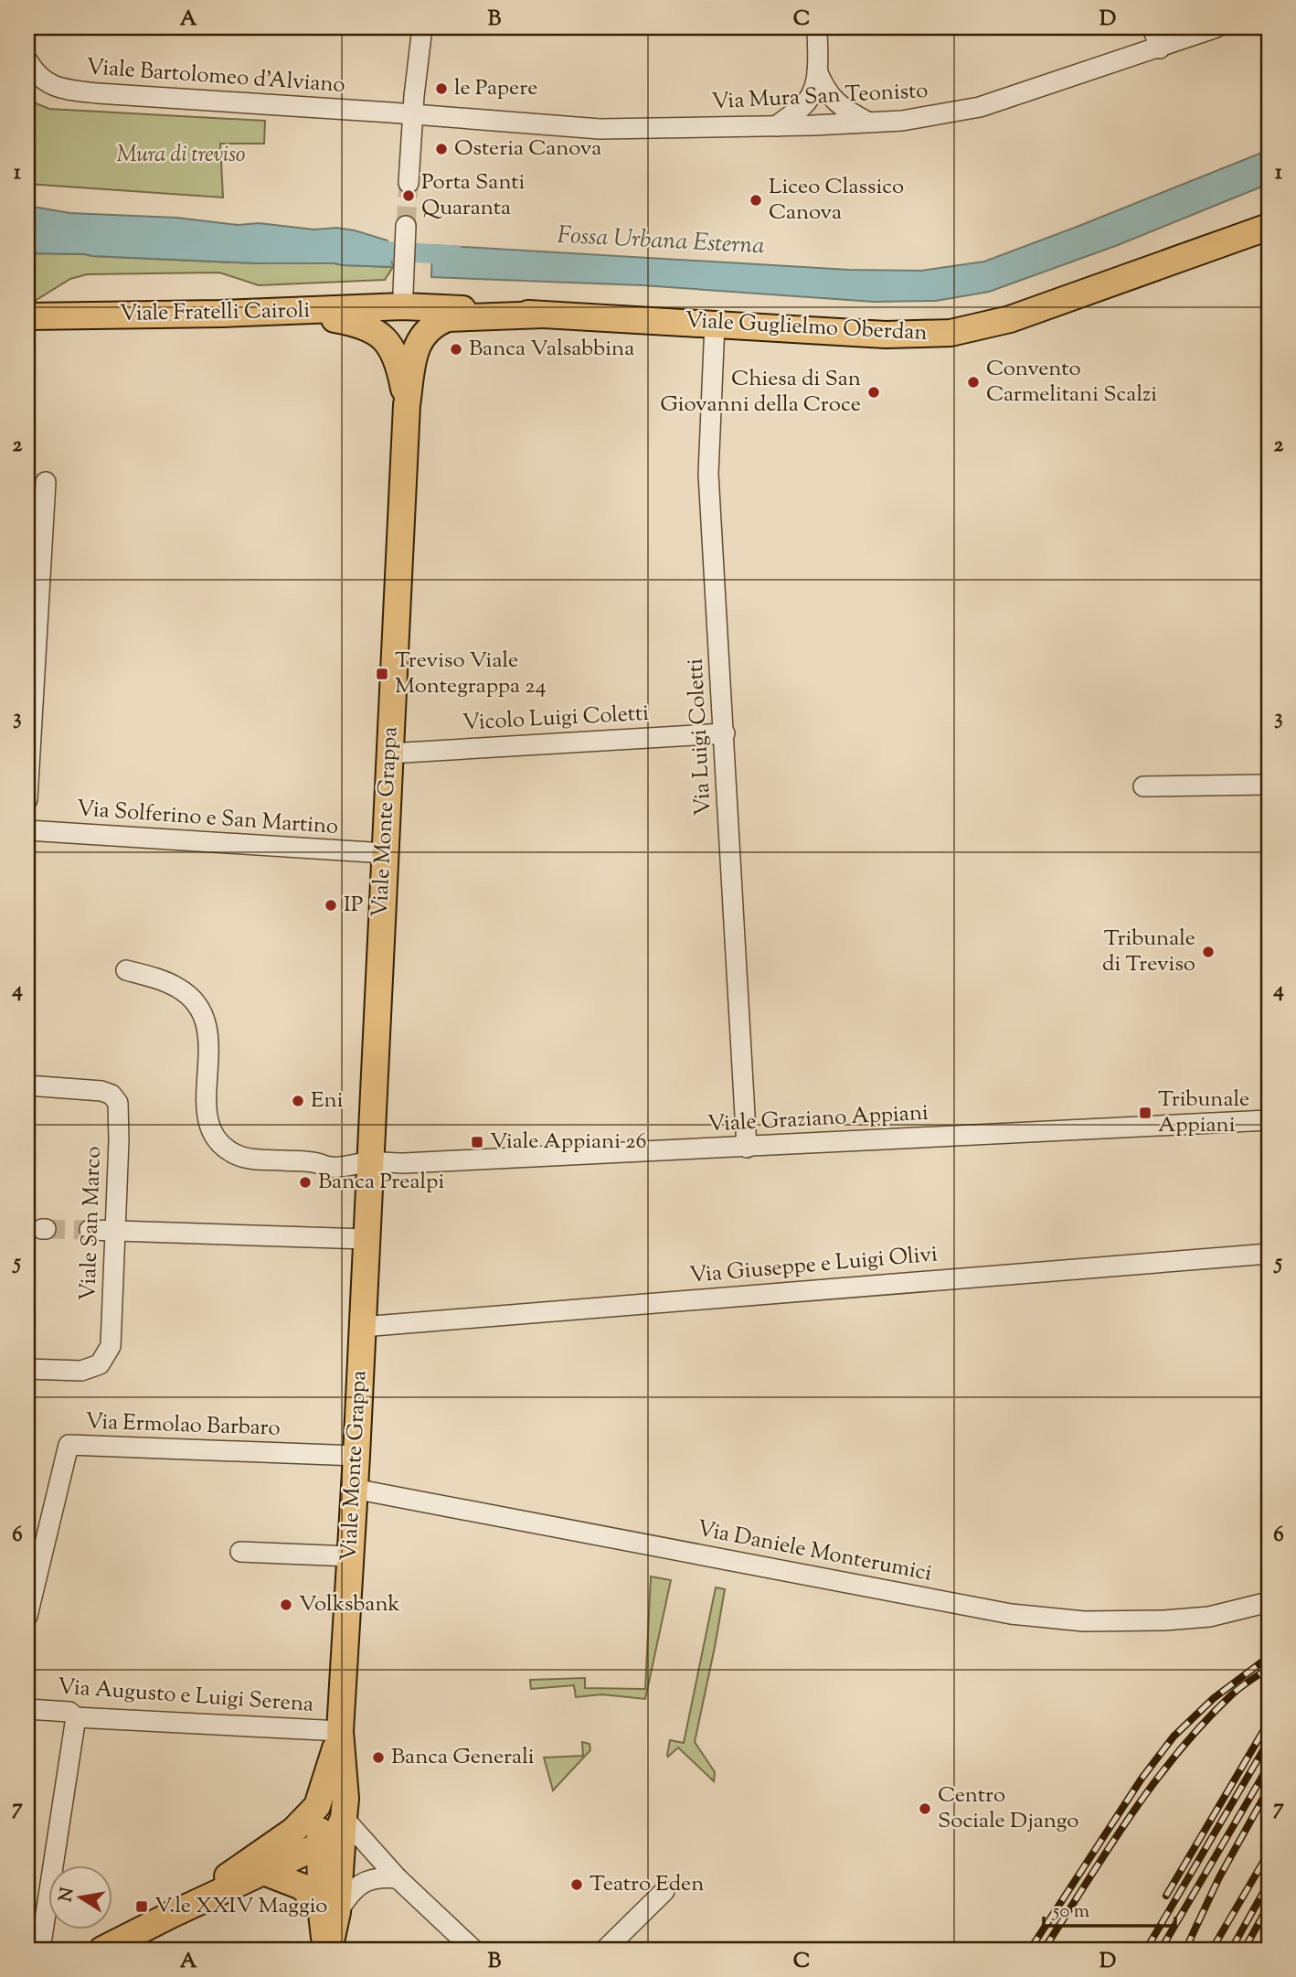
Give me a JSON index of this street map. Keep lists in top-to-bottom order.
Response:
{
  "streets": {
    "main road": ["Viale Fratelli Cairoli", "Viale Guglielmo Oberdan", "Viale Monte Grappa"],
    "street": [
      "Viale Bartolomeo d'Alviano",
      "Via Mura San Teonisto",
      "Vicolo Luigi Coletti",
      "Via Luigi Coletti",
      "Via Solferino e San Martino",
      "Viale Graziano Appiani",
      "Viale San Marco",
      "Via Giuseppe e Luigi Olivi",
      "Via Ermolao Barbaro",
      "Via Daniele Monterumici",
      "Via Augusto e Luigi Serena"
    ]
  },
  "crossings": [
    ["Viale Bartolomeo d'Alviano", "Via Mura San Teonisto"],
    ["Viale Fratelli Cairoli", "Viale Guglielmo Oberdan"],
    ["Viale Fratelli Cairoli", "Viale Monte Grappa"],
    ["Viale Guglielmo Oberdan", "Via Luigi Coletti"],
    ["Viale Guglielmo Oberdan", "Viale Monte Grappa"],
    ["Vicolo Luigi Coletti", "Via Luigi Coletti"],
    ["Vicolo Luigi Coletti", "Viale Monte Grappa"],
    ["Via Luigi Coletti", "Viale Graziano Appiani"],
    ["Via Solferino e San Martino", "Viale Monte Grappa"],
    ["Viale Monte Grappa", "Viale Graziano Appiani"],
    ["Viale Monte Grappa", "Via Giuseppe e Luigi Olivi"],
    ["Viale Monte Grappa", "Via Ermolao Barbaro"],
    ["Viale Monte Grappa", "Via Daniele Monterumici"],
    ["Viale Monte Grappa", "Via Augusto e Luigi Serena"]
  ],
  "water": ["Fossa Urbana Esterna"],
  "parks": ["Mura di treviso"],
  "places": {
    "other": [
      "le Papere",
      "Osteria Canova",
      "Porta Santi Quaranta",
      "Liceo Classico Canova",
      "Banca Valsabbina",
      "Convento Carmelitani Scalzi",
      "Chiesa di San Giovanni della Croce",
      "IP",
      "Tribunale di Treviso",
      "Eni",
      "Banca Prealpi",
      "Volksbank",
      "Banca Generali",
      "Centro Sociale Django",
      "Teatro Eden"
    ],
    "transit": [
      "Treviso Viale Montegrappa 24",
      "Tribunale Appiani",
      "Viale Appiani 26",
      "V.le XXIV Maggio"
    ]
  },
  "scale_bar": "50 m",
  "north": "left",
  "grid": {
    "columns": [
      "A",
      "B",
      "C",
      "D"
    ],
    "rows": [
      "1",
      "2",
      "3",
      "4",
      "5",
      "6",
      "7"
    ]
  }
}
